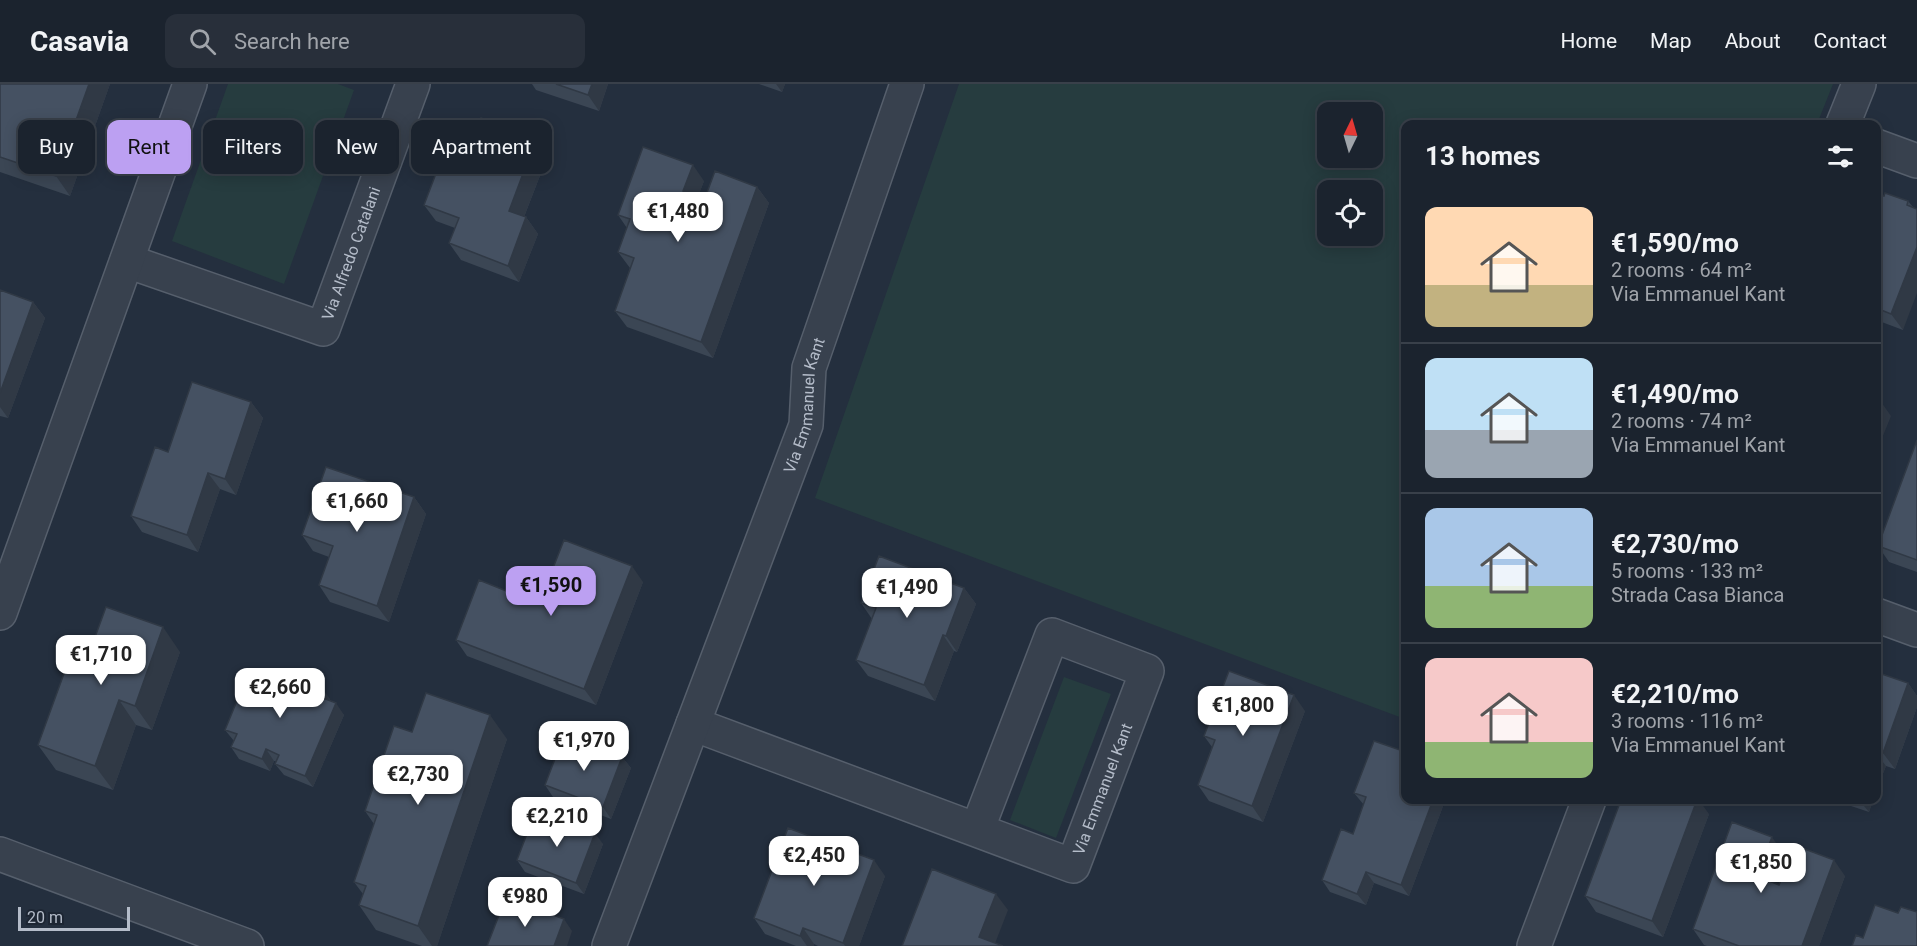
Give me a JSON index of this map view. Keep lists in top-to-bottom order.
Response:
{
  "streets": {
    "street": ["Via Alfredo Catalani", "Via Emmanuel Kant"]
  },
  "scale_bar": "20 m",
  "north": "top",
  "page": {
    "header": "Casavia",
    "search": "Search here",
    "nav": [
      "Home",
      "Map",
      "About",
      "Contact"
    ],
    "chip": [
      "Buy",
      "Rent",
      "Filters",
      "New",
      "Apartment"
    ],
    "heading": "13 homes",
    "price": [
      "€1,480",
      "€1,660",
      "€1,590",
      "€1,490",
      "€1,710",
      "€2,660",
      "€1,800",
      "€1,970",
      "€2,730",
      "€2,210",
      "€2,450",
      "€1,850",
      "€980"
    ],
    "list": [
      {
        "name": "€1,590/mo",
        "note": "2 rooms · 64 m² · Via Emmanuel Kant"
      },
      {
        "name": "€1,490/mo",
        "note": "2 rooms · 74 m² · Via Emmanuel Kant"
      },
      {
        "name": "€2,730/mo",
        "note": "5 rooms · 133 m² · Strada Casa Bianca"
      },
      {
        "name": "€2,210/mo",
        "note": "3 rooms · 116 m² · Via Emmanuel Kant"
      }
    ],
    "scale": "20 m"
  }
}
